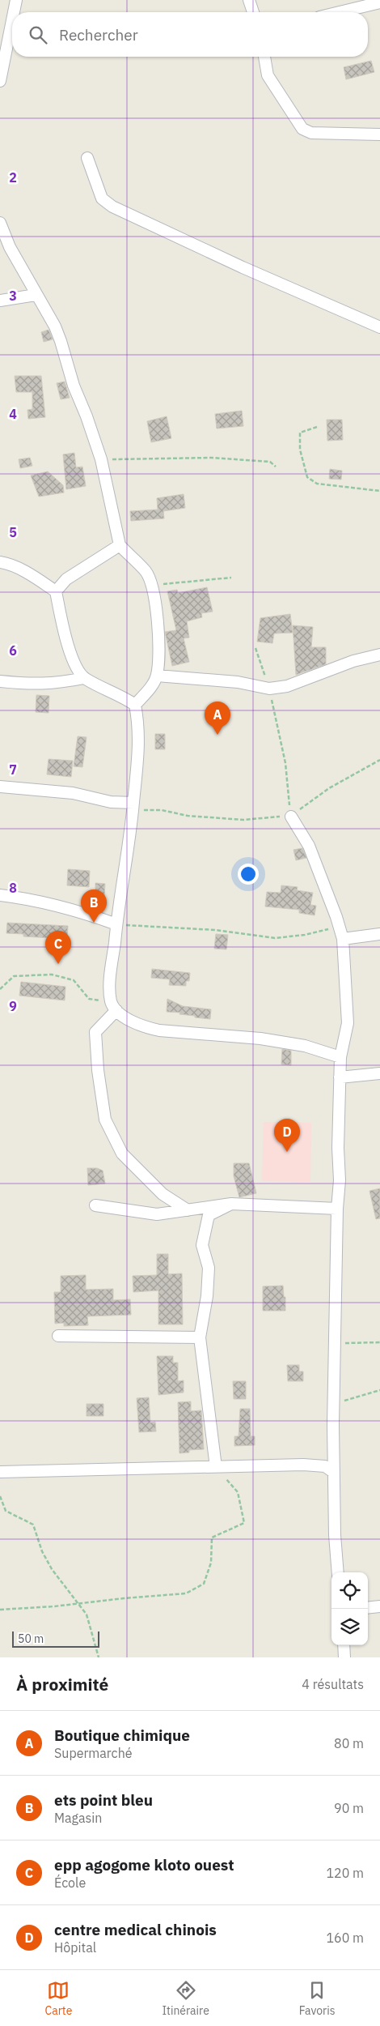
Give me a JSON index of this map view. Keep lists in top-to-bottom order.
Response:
{
  "scale_bar": "50 m",
  "page": {
    "search": "Rechercher",
    "pins": [
      "A",
      "B",
      "C",
      "D"
    ],
    "scale": "50 m",
    "heading": ["À proximité", "4 résultats"],
    "list": [
      {
        "mark": "A",
        "name": "Boutique chimique",
        "note": "Supermarché",
        "value": "80 m"
      },
      {
        "mark": "B",
        "name": "ets point bleu",
        "note": "Magasin",
        "value": "90 m"
      },
      {
        "mark": "C",
        "name": "epp agogome kloto ouest",
        "note": "École",
        "value": "120 m"
      },
      {
        "mark": "D",
        "name": "centre medical chinois",
        "note": "Hôpital",
        "value": "160 m"
      }
    ],
    "nav": ["Carte", "Itinéraire", "Favoris"]
  },
  "grid": {
    "rows": [
      "2",
      "3",
      "4",
      "5",
      "6",
      "7",
      "8",
      "9"
    ]
  }
}
